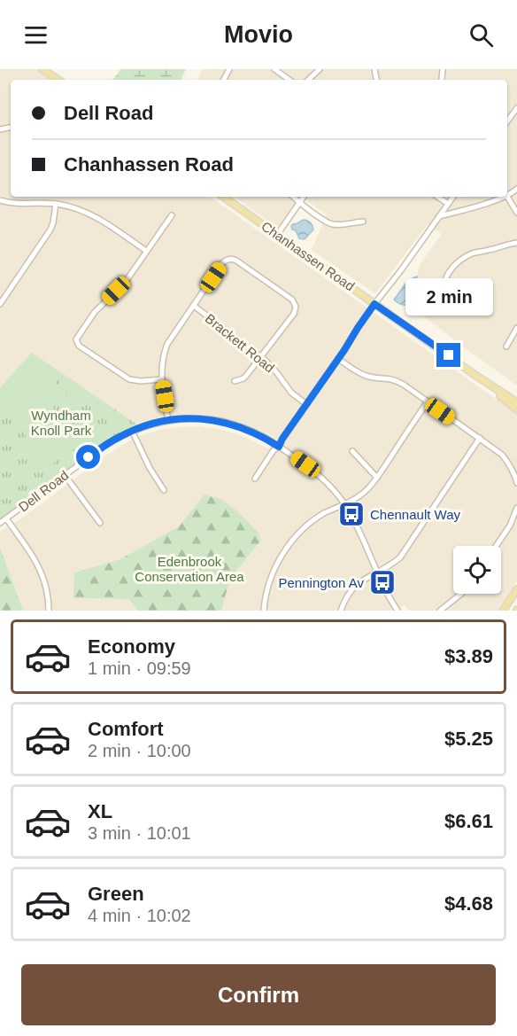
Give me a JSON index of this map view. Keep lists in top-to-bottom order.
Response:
{
  "streets": {
    "main road": ["Chanhassen Road"],
    "street": ["Brackett Road", "Dell Road"]
  },
  "parks": ["Wyndham Knoll Park", "Edenbrook Conservation Area"],
  "places": {
    "bus stop": ["Chennault Way", "Pennington Av"]
  },
  "page": {
    "header": "Movio",
    "banner": ["Dell Road", "Chanhassen Road"],
    "bubble": "2 min",
    "list": [
      {
        "name": "Economy",
        "note": "1 min · 09:59",
        "value": "$3.89"
      },
      {
        "name": "Comfort",
        "note": "2 min · 10:00",
        "value": "$5.25"
      },
      {
        "name": "XL",
        "note": "3 min · 10:01",
        "value": "$6.61"
      },
      {
        "name": "Green",
        "note": "4 min · 10:02",
        "value": "$4.68"
      }
    ],
    "buttons": "Confirm"
  }
}
